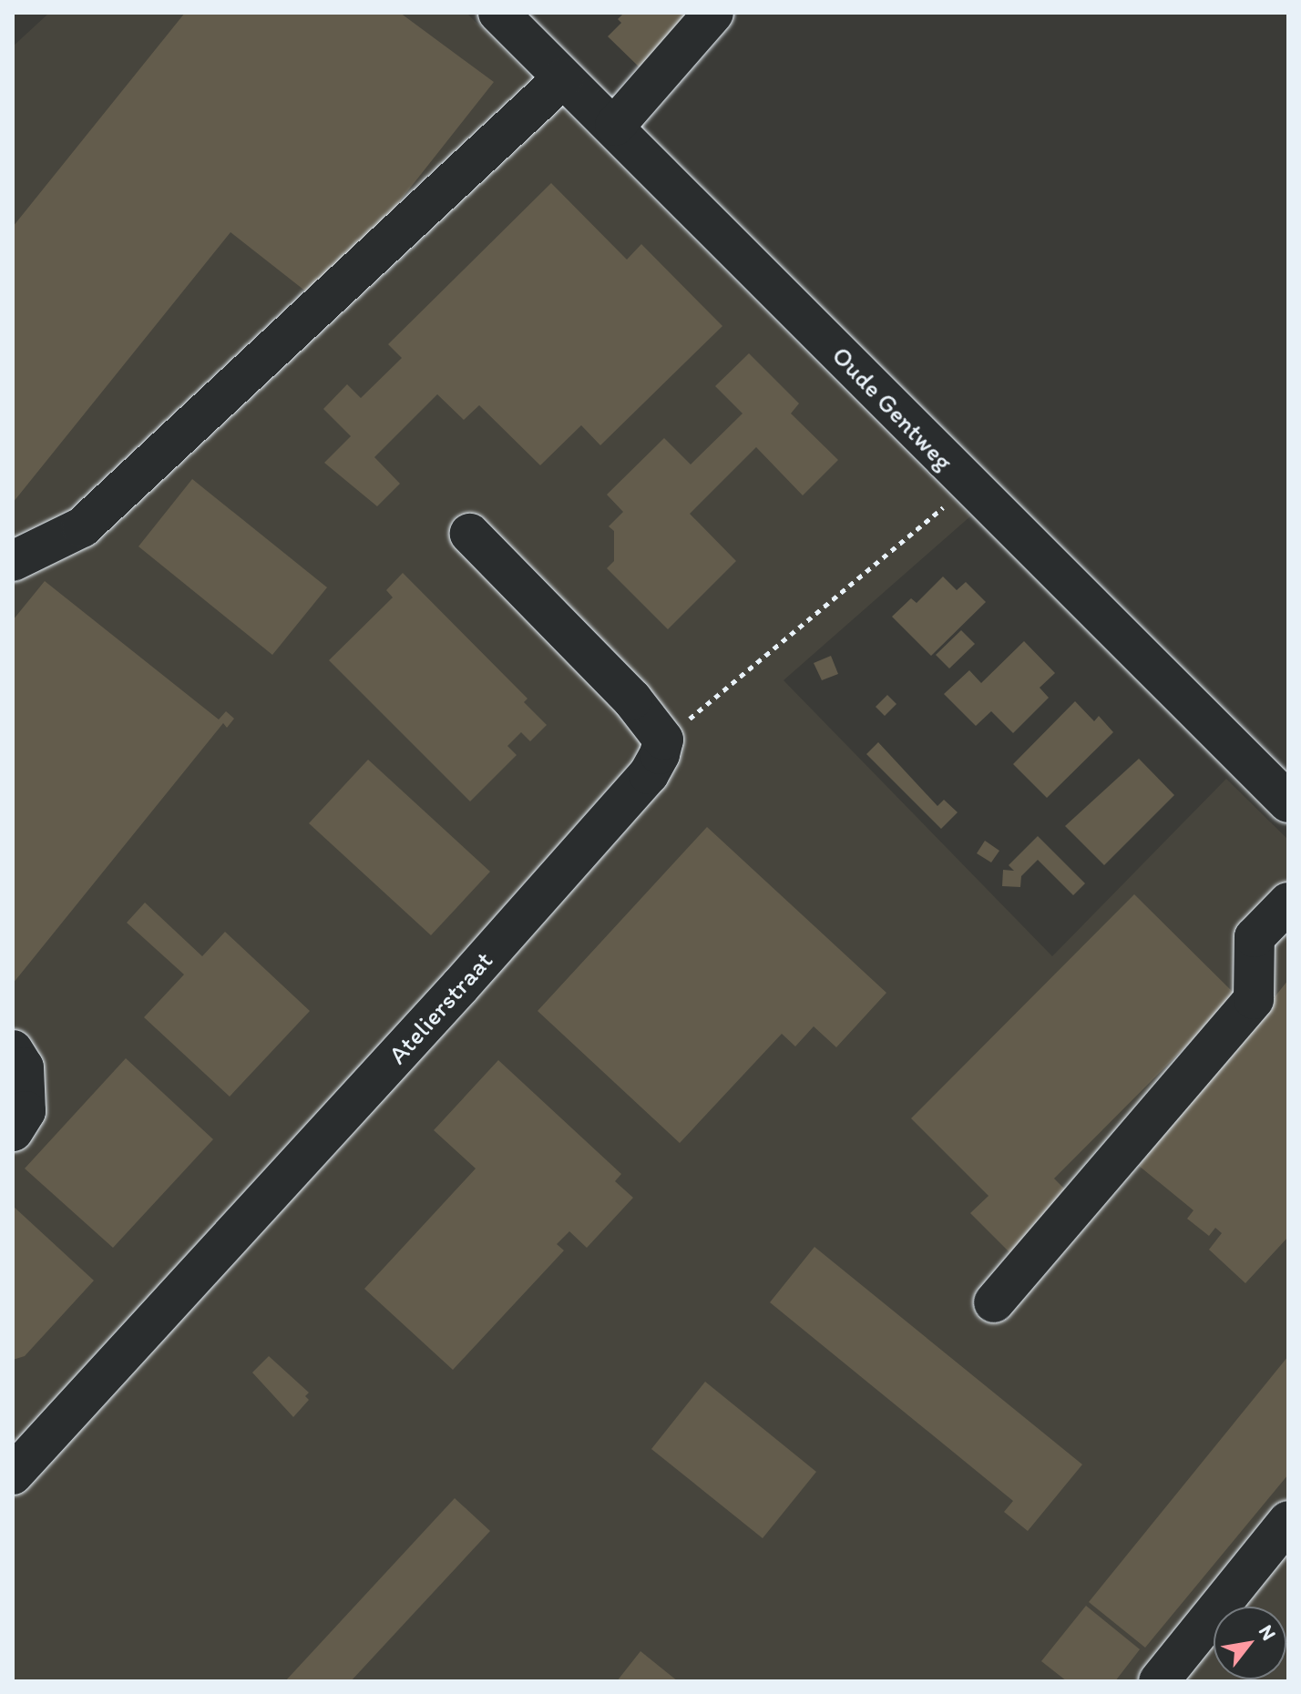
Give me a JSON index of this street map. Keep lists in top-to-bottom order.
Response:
{
  "streets": {
    "street": ["Oude Gentweg", "Atelierstraat"]
  },
  "north": "top right"
}
